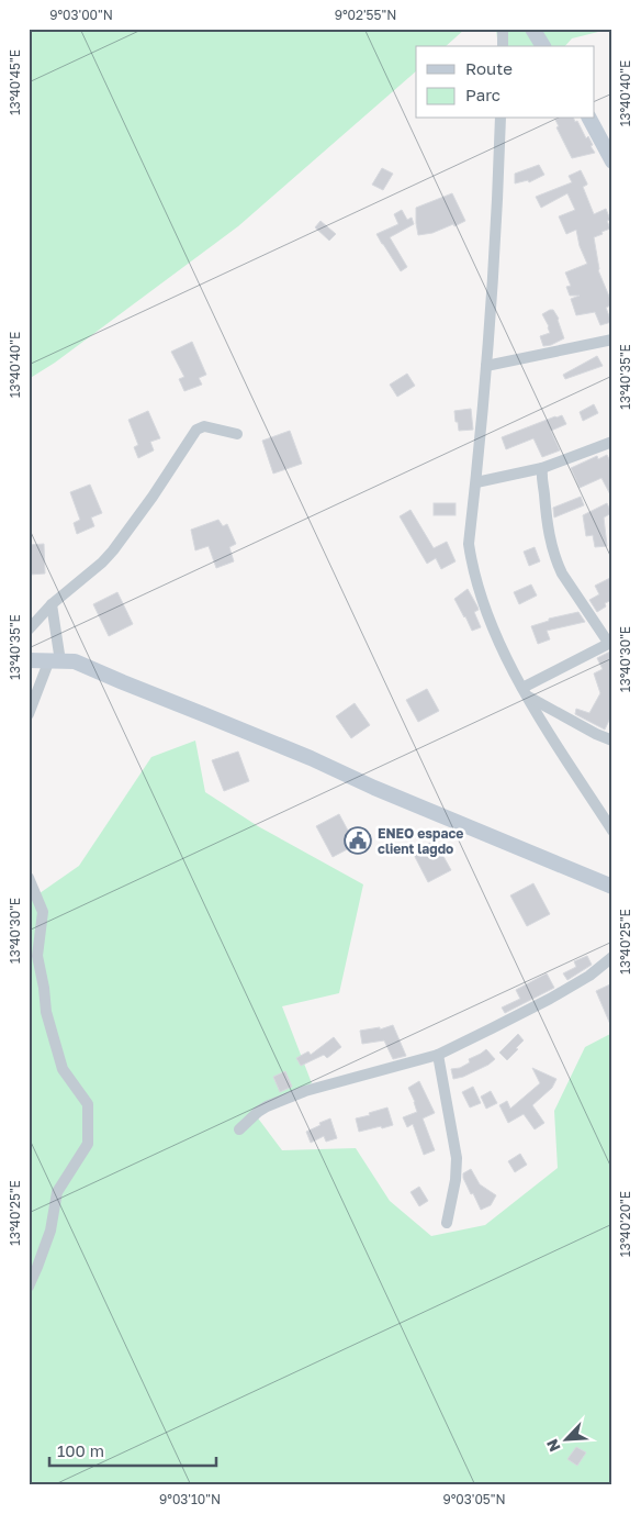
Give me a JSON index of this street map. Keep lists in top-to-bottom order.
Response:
{
  "places": {
    "public building": ["ENEO espace client lagdo"]
  },
  "legend": ["Route", "Parc"],
  "scale_bar": "100 m",
  "north": "bottom left",
  "coordinates": [
    "9°03'00\"N",
    "9°02'55\"N",
    "13°40'45\"E",
    "13°40'40\"E",
    "13°40'35\"E",
    "13°40'30\"E",
    "13°40'25\"E",
    "13°40'20\"E",
    "9°03'10\"N",
    "9°03'05\"N"
  ]
}
